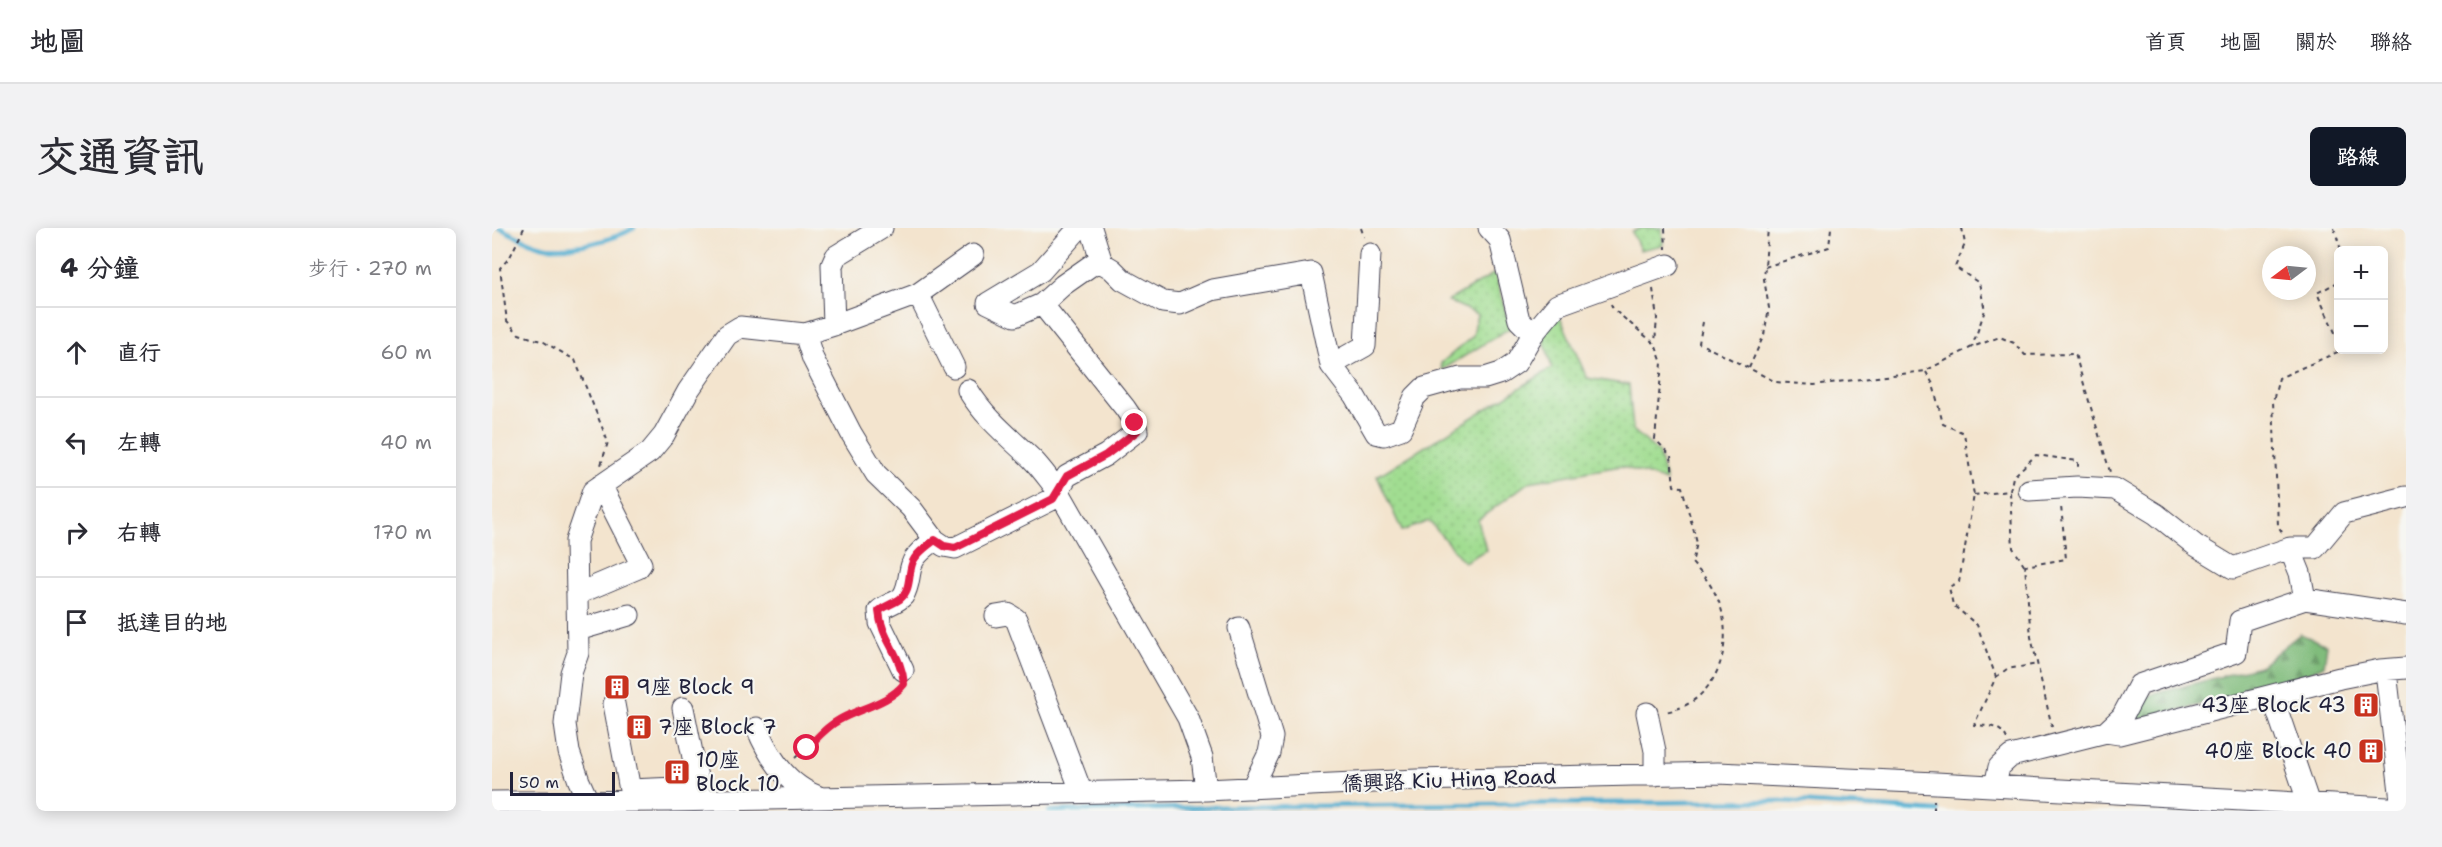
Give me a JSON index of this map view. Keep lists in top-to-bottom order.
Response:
{
  "streets": {
    "street": ["僑興路 Kiu Hing Road"]
  },
  "places": {
    "building": [
      "9座 Block 9",
      "43座 Block 43",
      "7座 Block 7",
      "40座 Block 40",
      "10座 Block 10"
    ]
  },
  "scale_bar": "50 m",
  "north": "left",
  "page": {
    "header": "地圖",
    "nav": [
      "首頁",
      "地圖",
      "關於",
      "聯絡"
    ],
    "buttons": "路線",
    "title": "交通資訊",
    "heading": ["4 分鐘", "步行 · 270 m"],
    "map_buttons": ["+", "−"],
    "list": [
      ["直行", "60 m"],
      ["左轉", "40 m"],
      ["右轉", "170 m"],
      "抵達目的地"
    ],
    "scale": "50 m"
  }
}
